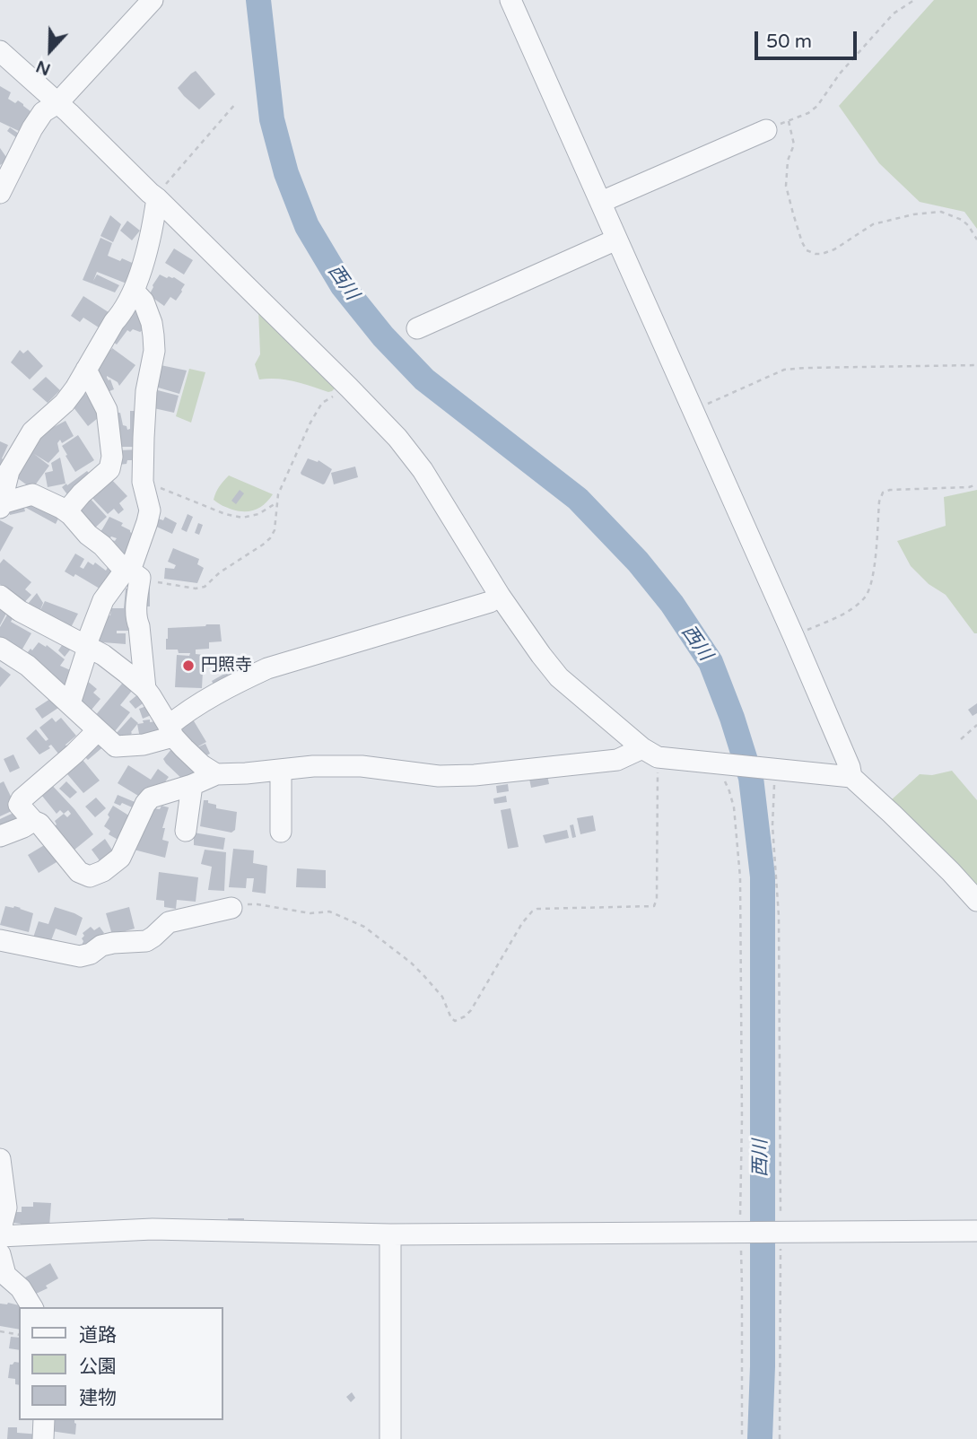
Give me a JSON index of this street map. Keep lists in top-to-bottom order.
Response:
{
  "water": ["西川"],
  "places": ["円照寺"],
  "legend": ["道路", "公園", "建物"],
  "scale_bar": "50 m",
  "north": "bottom"
}
